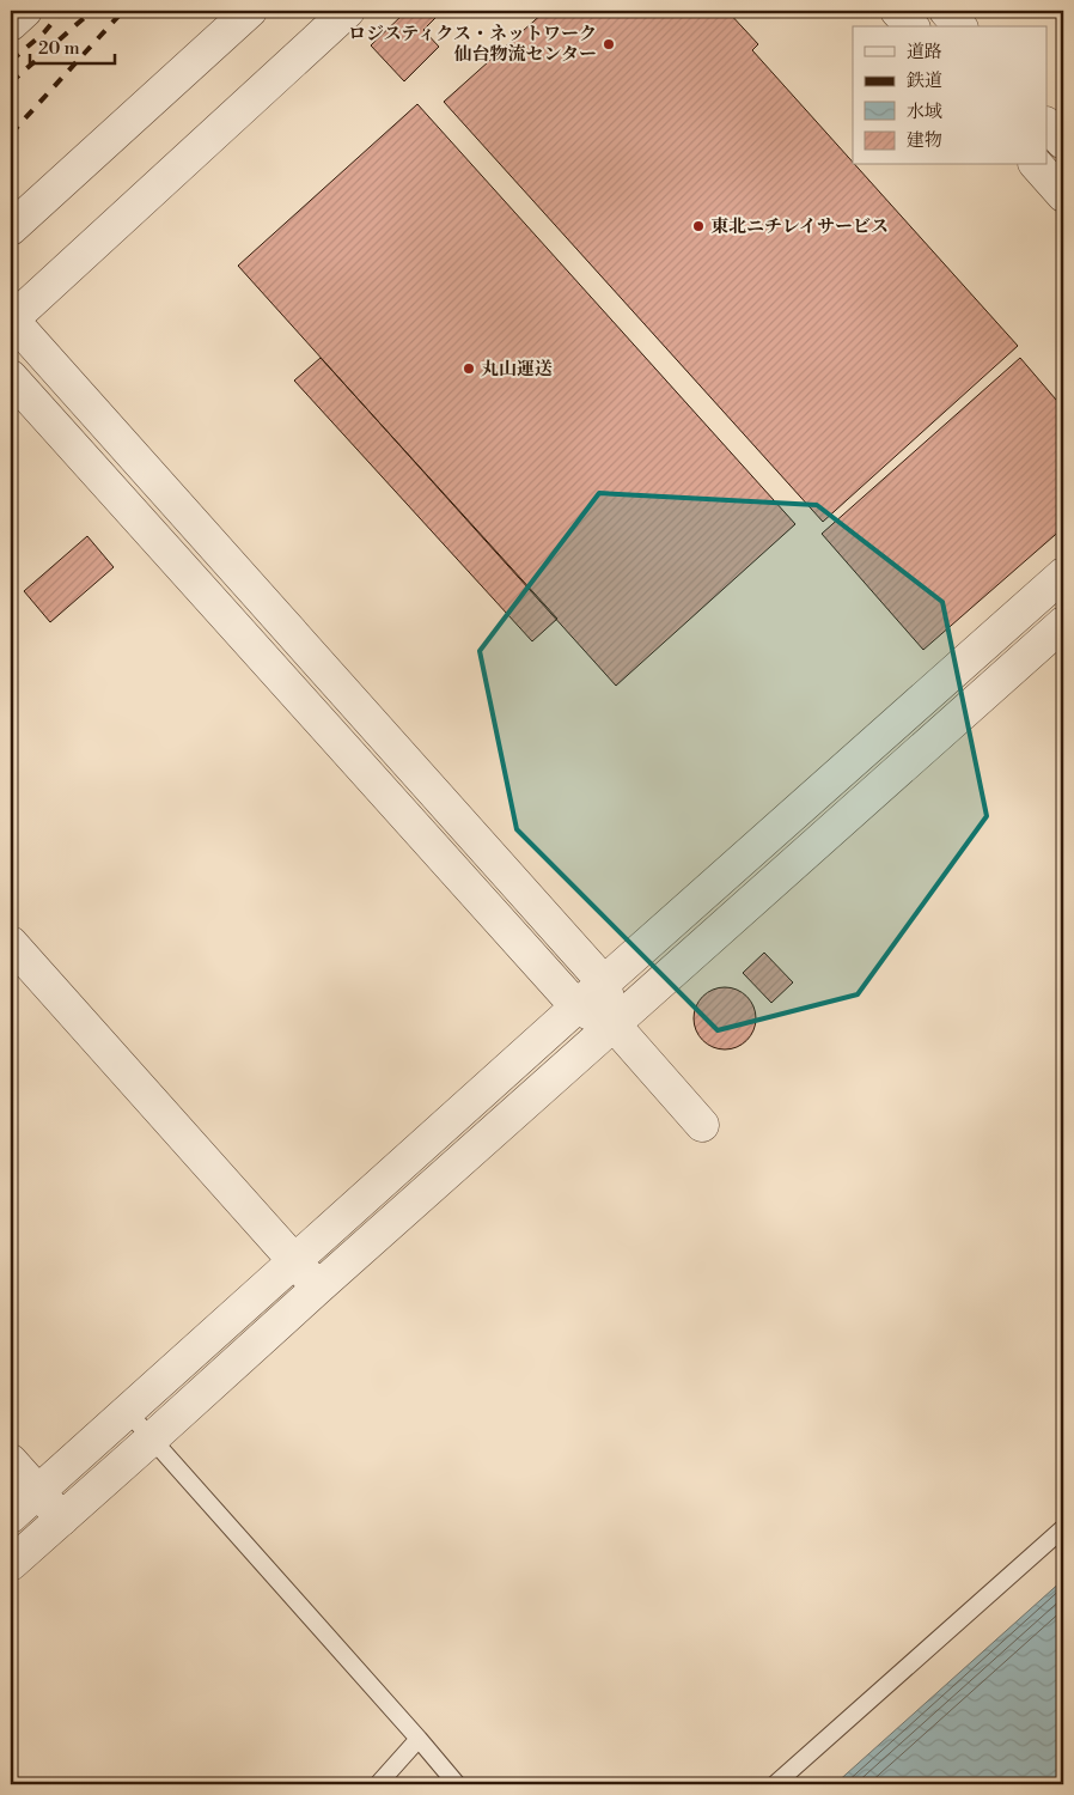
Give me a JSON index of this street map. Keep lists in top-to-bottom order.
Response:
{
  "places": ["ロジスティクス・ネットワーク 仙台物流センター", "東北ニチレイサービス", "丸山運送"],
  "legend": [
    "道路",
    "鉄道",
    "水域",
    "建物"
  ],
  "scale_bar": "20 m"
}
